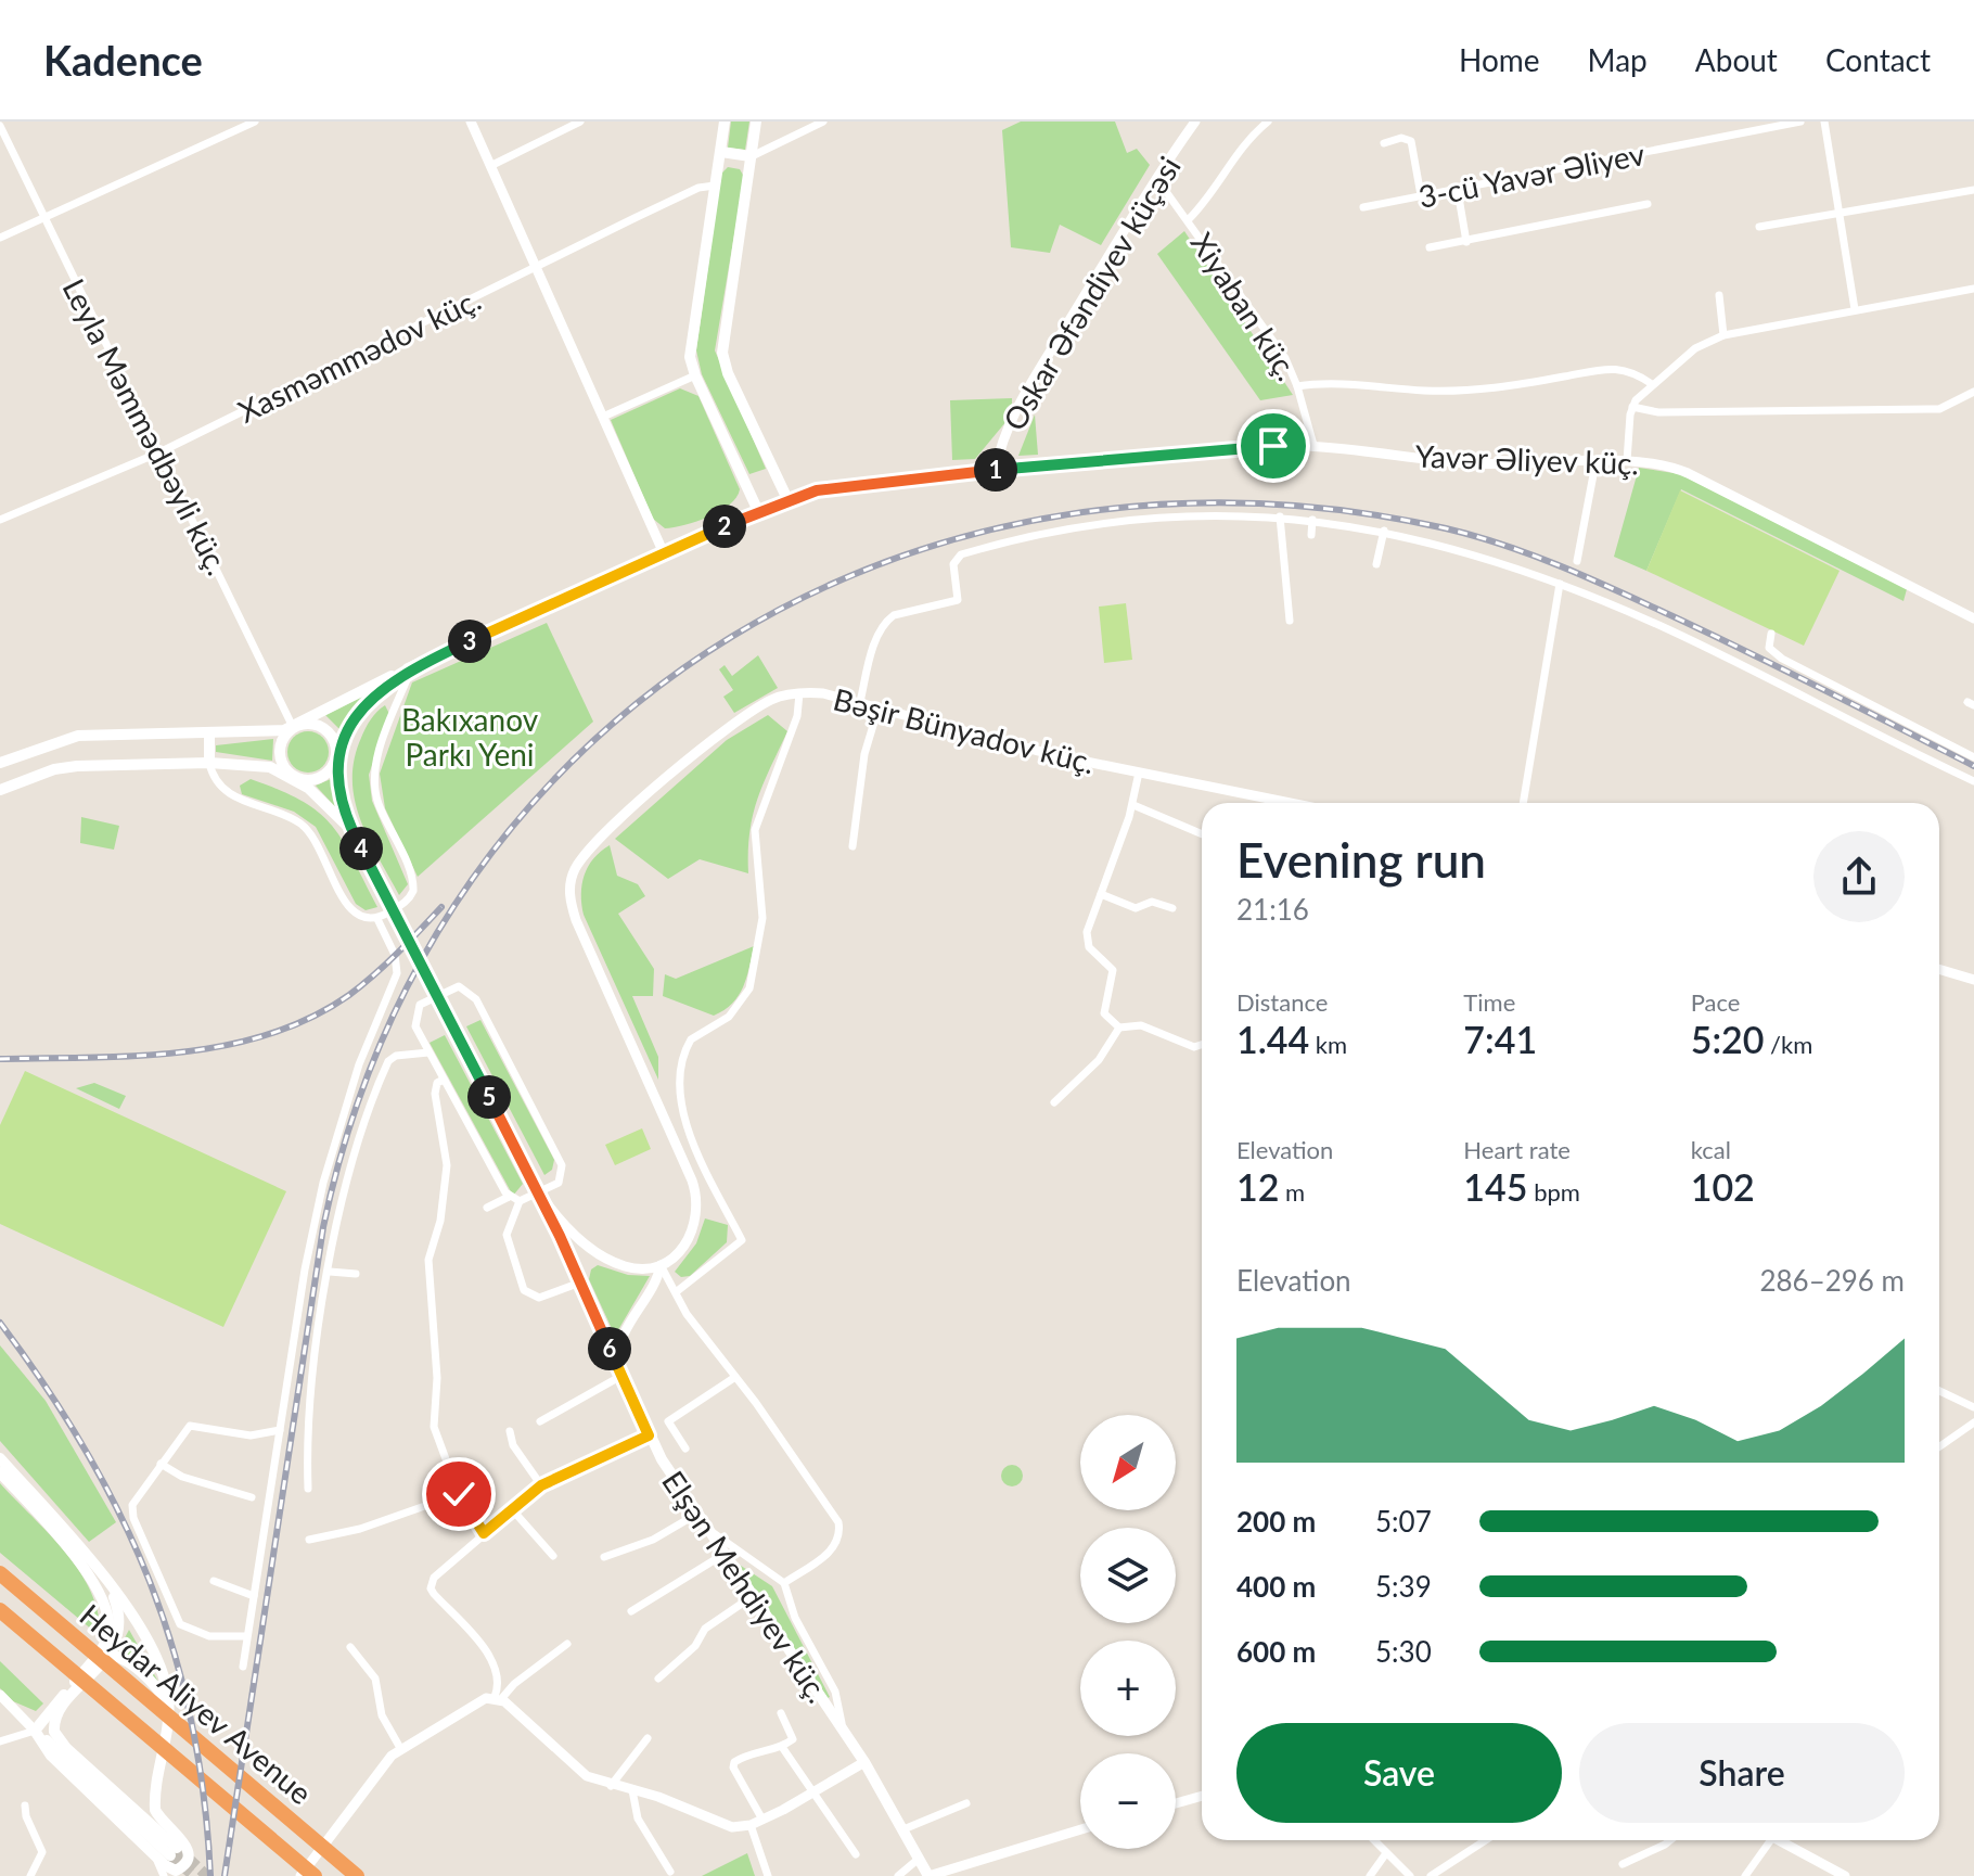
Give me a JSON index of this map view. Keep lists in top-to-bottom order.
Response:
{
  "streets": {
    "highway": ["Heydar Aliyev Avenue"],
    "main road": ["Elşən Mehdiyev küç."],
    "street": [
      "3-cü Yavər Əliyev",
      "Oskar Əfəndiyev küçəsi",
      "Xiyaban küç.",
      "Xasməmmədov küç.",
      "Leyla Məmmədbəyli küç.",
      "Yavər Əliyev küç.",
      "Bəşir Bünyadov küç."
    ]
  },
  "crossings": [
    ["Oskar Əfəndiyev küçəsi", "Xiyaban küç."],
    ["Oskar Əfəndiyev küçəsi", "Yavər Əliyev küç."],
    ["Xiyaban küç.", "Yavər Əliyev küç."],
    ["Xasməmmədov küç.", "Leyla Məmmədbəyli küç."]
  ],
  "parks": ["Bakıxanov Parkı Yeni"],
  "north": "bottom left",
  "page": {
    "header": "Kadence",
    "nav": [
      "Home",
      "Map",
      "About",
      "Contact"
    ],
    "pins": [
      "1",
      "2",
      "3",
      "4",
      "5",
      "6"
    ],
    "heading": ["Evening run", "21:16"],
    "stats": [
      ["Distance", "1.44 km"],
      ["Time", "7:41"],
      ["Pace", "5:20 /km"],
      ["Elevation", "12 m"],
      ["Heart rate", "145 bpm"],
      ["kcal", "102"]
    ],
    "chart": ["Elevation", "286–296 m"],
    "map_buttons": ["+", "−"],
    "list": [
      {
        "name": "200 m",
        "note": "5:07"
      },
      {
        "name": "400 m",
        "note": "5:39"
      },
      {
        "name": "600 m",
        "note": "5:30"
      }
    ],
    "buttons": ["Save", "Share"]
  }
}
